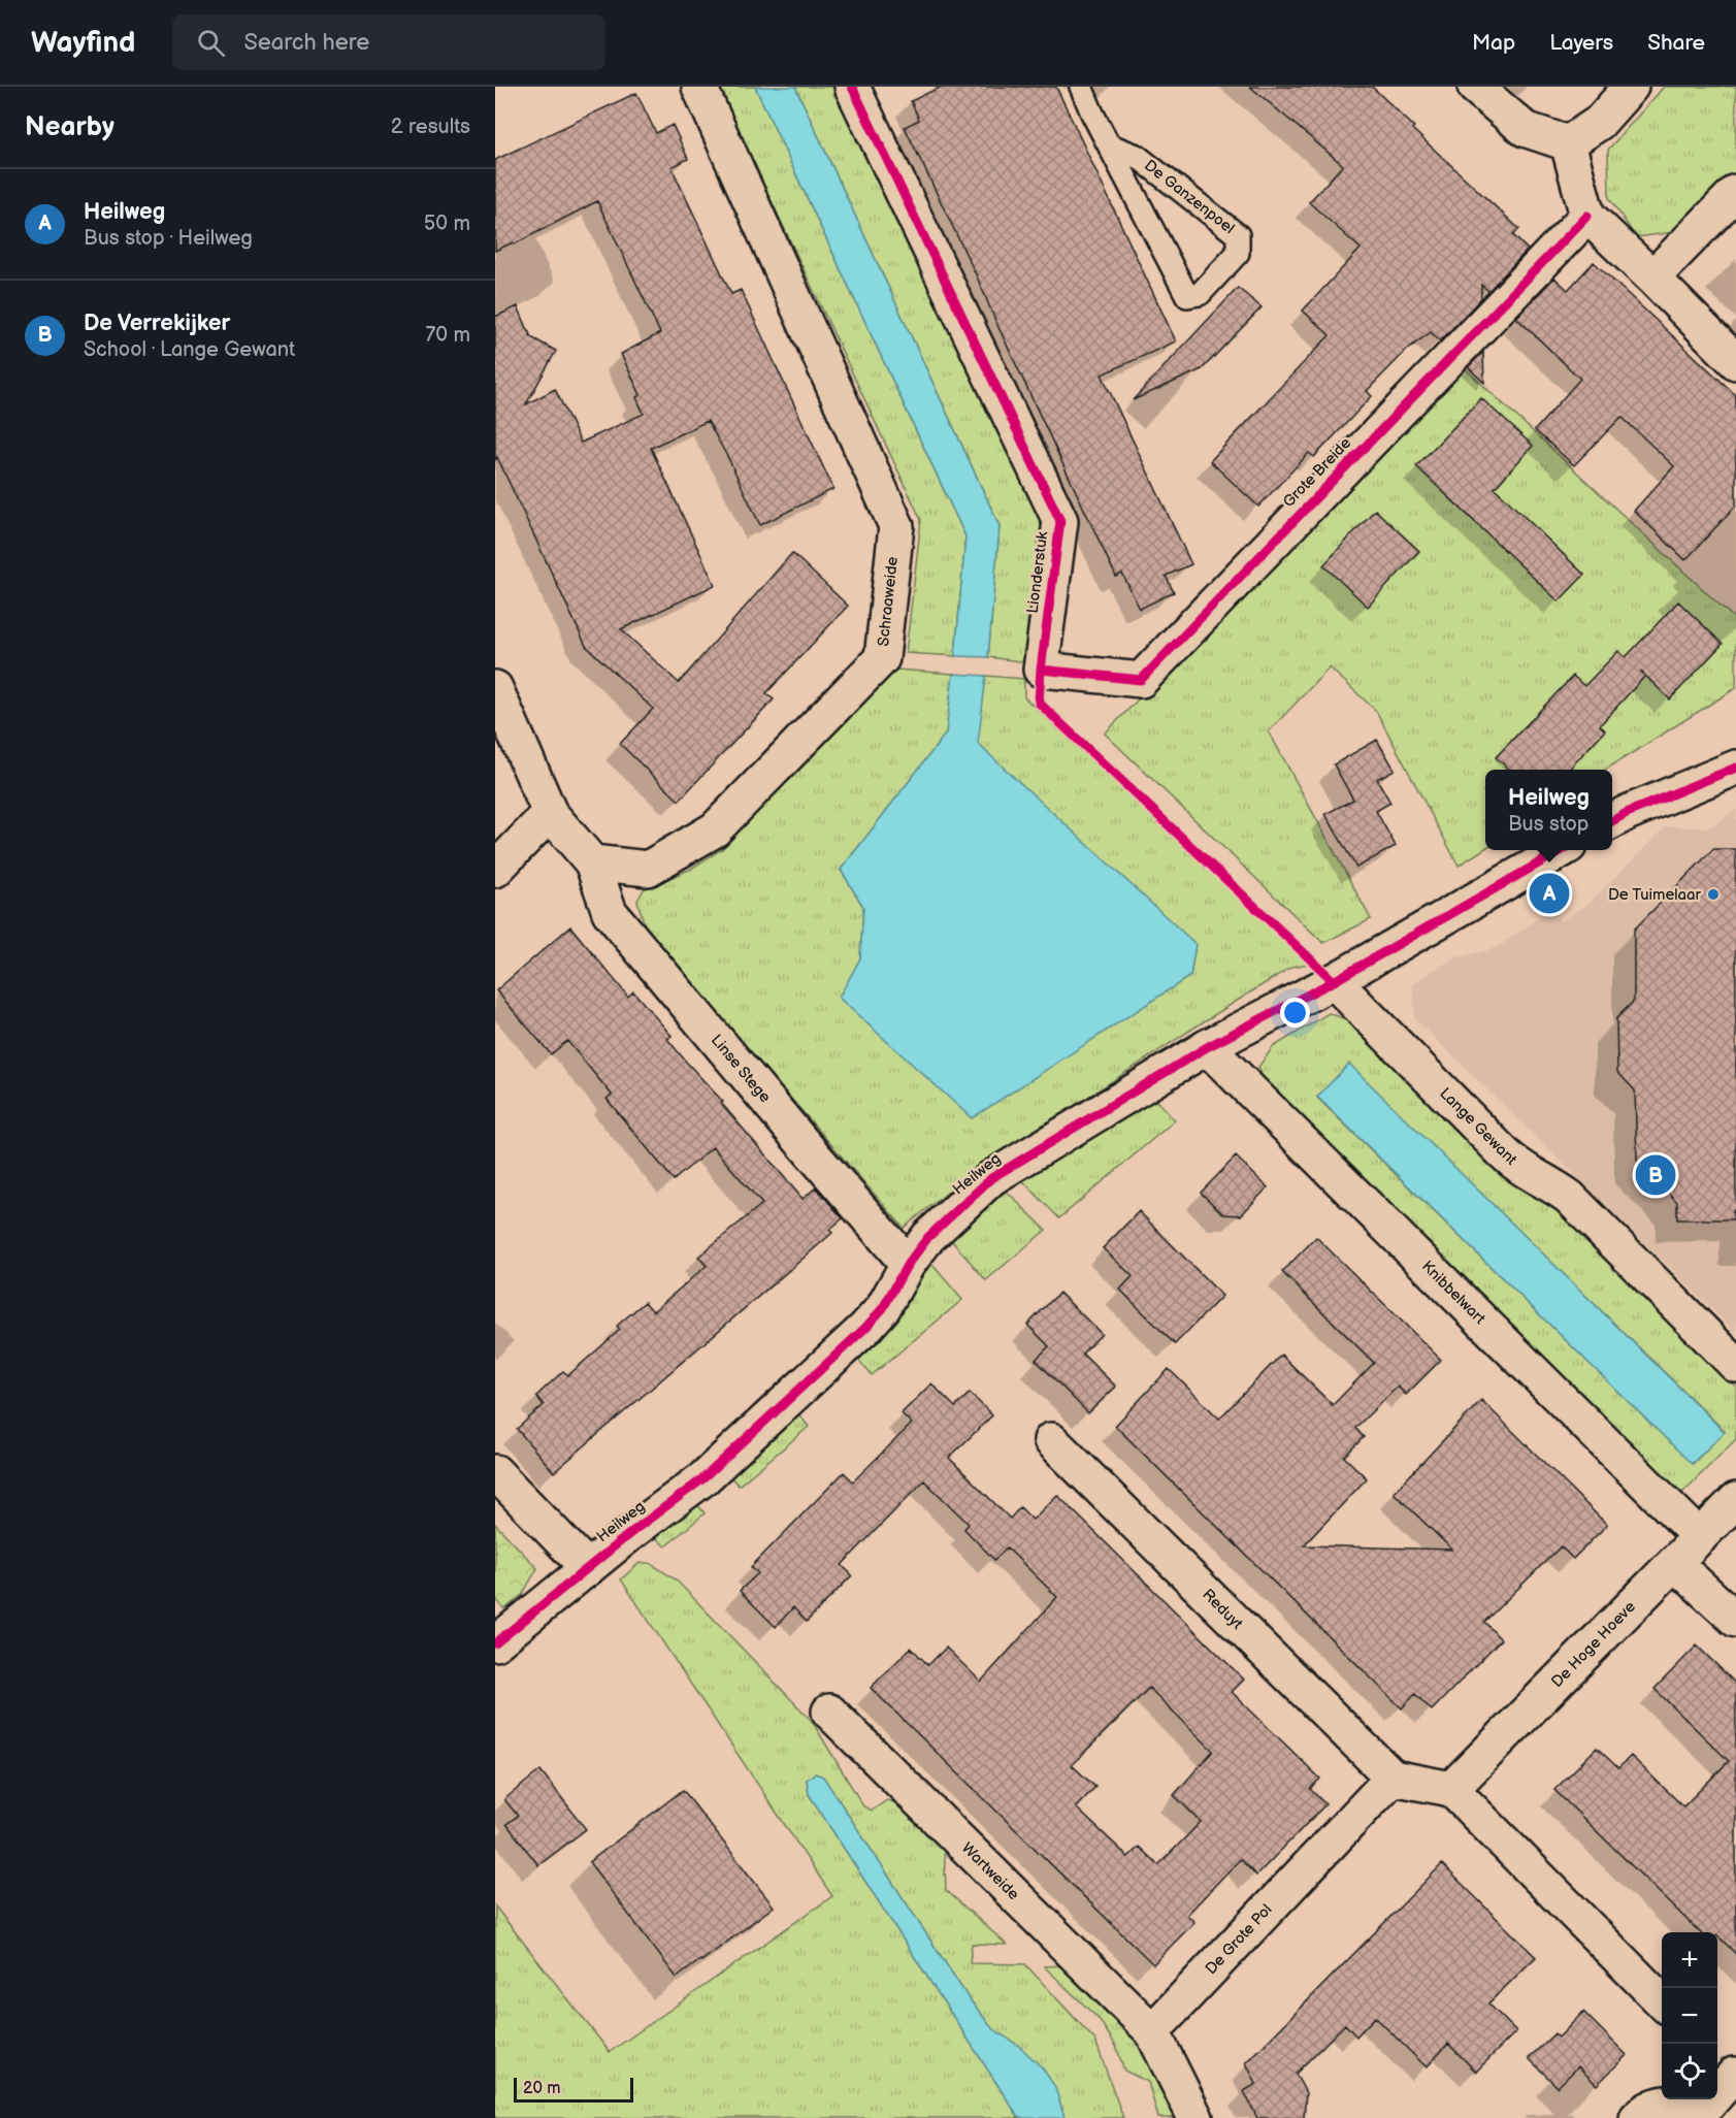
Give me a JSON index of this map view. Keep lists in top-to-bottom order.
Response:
{
  "streets": {
    "street": [
      "Grote Breide",
      "Lionderstuk",
      "Schraaweide",
      "Linse Stege",
      "Lange Gewant",
      "Heilweg",
      "Knibbelwart",
      "Reduyt",
      "De Hoge Hoeve",
      "Wartweide",
      "De Grote Pol"
    ],
    "lane": ["De Ganzenpoel"]
  },
  "crossings": [
    ["Grote Breide", "Lionderstuk"],
    ["Schraaweide", "Linse Stege"],
    ["Linse Stege", "Heilweg"],
    ["Lange Gewant", "Heilweg"],
    ["Heilweg", "Knibbelwart"],
    ["Knibbelwart", "De Hoge Hoeve"],
    ["Reduyt", "De Grote Pol"],
    ["Wartweide", "De Grote Pol"]
  ],
  "places": ["De Tuimelaar"],
  "scale_bar": "20 m",
  "page": {
    "header": "Wayfind",
    "search": "Search here",
    "nav": ["Map", "Layers", "Share"],
    "heading": ["Nearby", "2 results"],
    "list": [
      {
        "mark": "A",
        "name": "Heilweg",
        "note": "Bus stop · Heilweg",
        "value": "50 m"
      },
      {
        "mark": "B",
        "name": "De Verrekijker",
        "note": "School · Lange Gewant",
        "value": "70 m"
      }
    ],
    "popup": ["Heilweg", "Bus stop"],
    "pins": ["A", "B"],
    "map_buttons": ["+", "−"],
    "scale": "20 m"
  }
}
